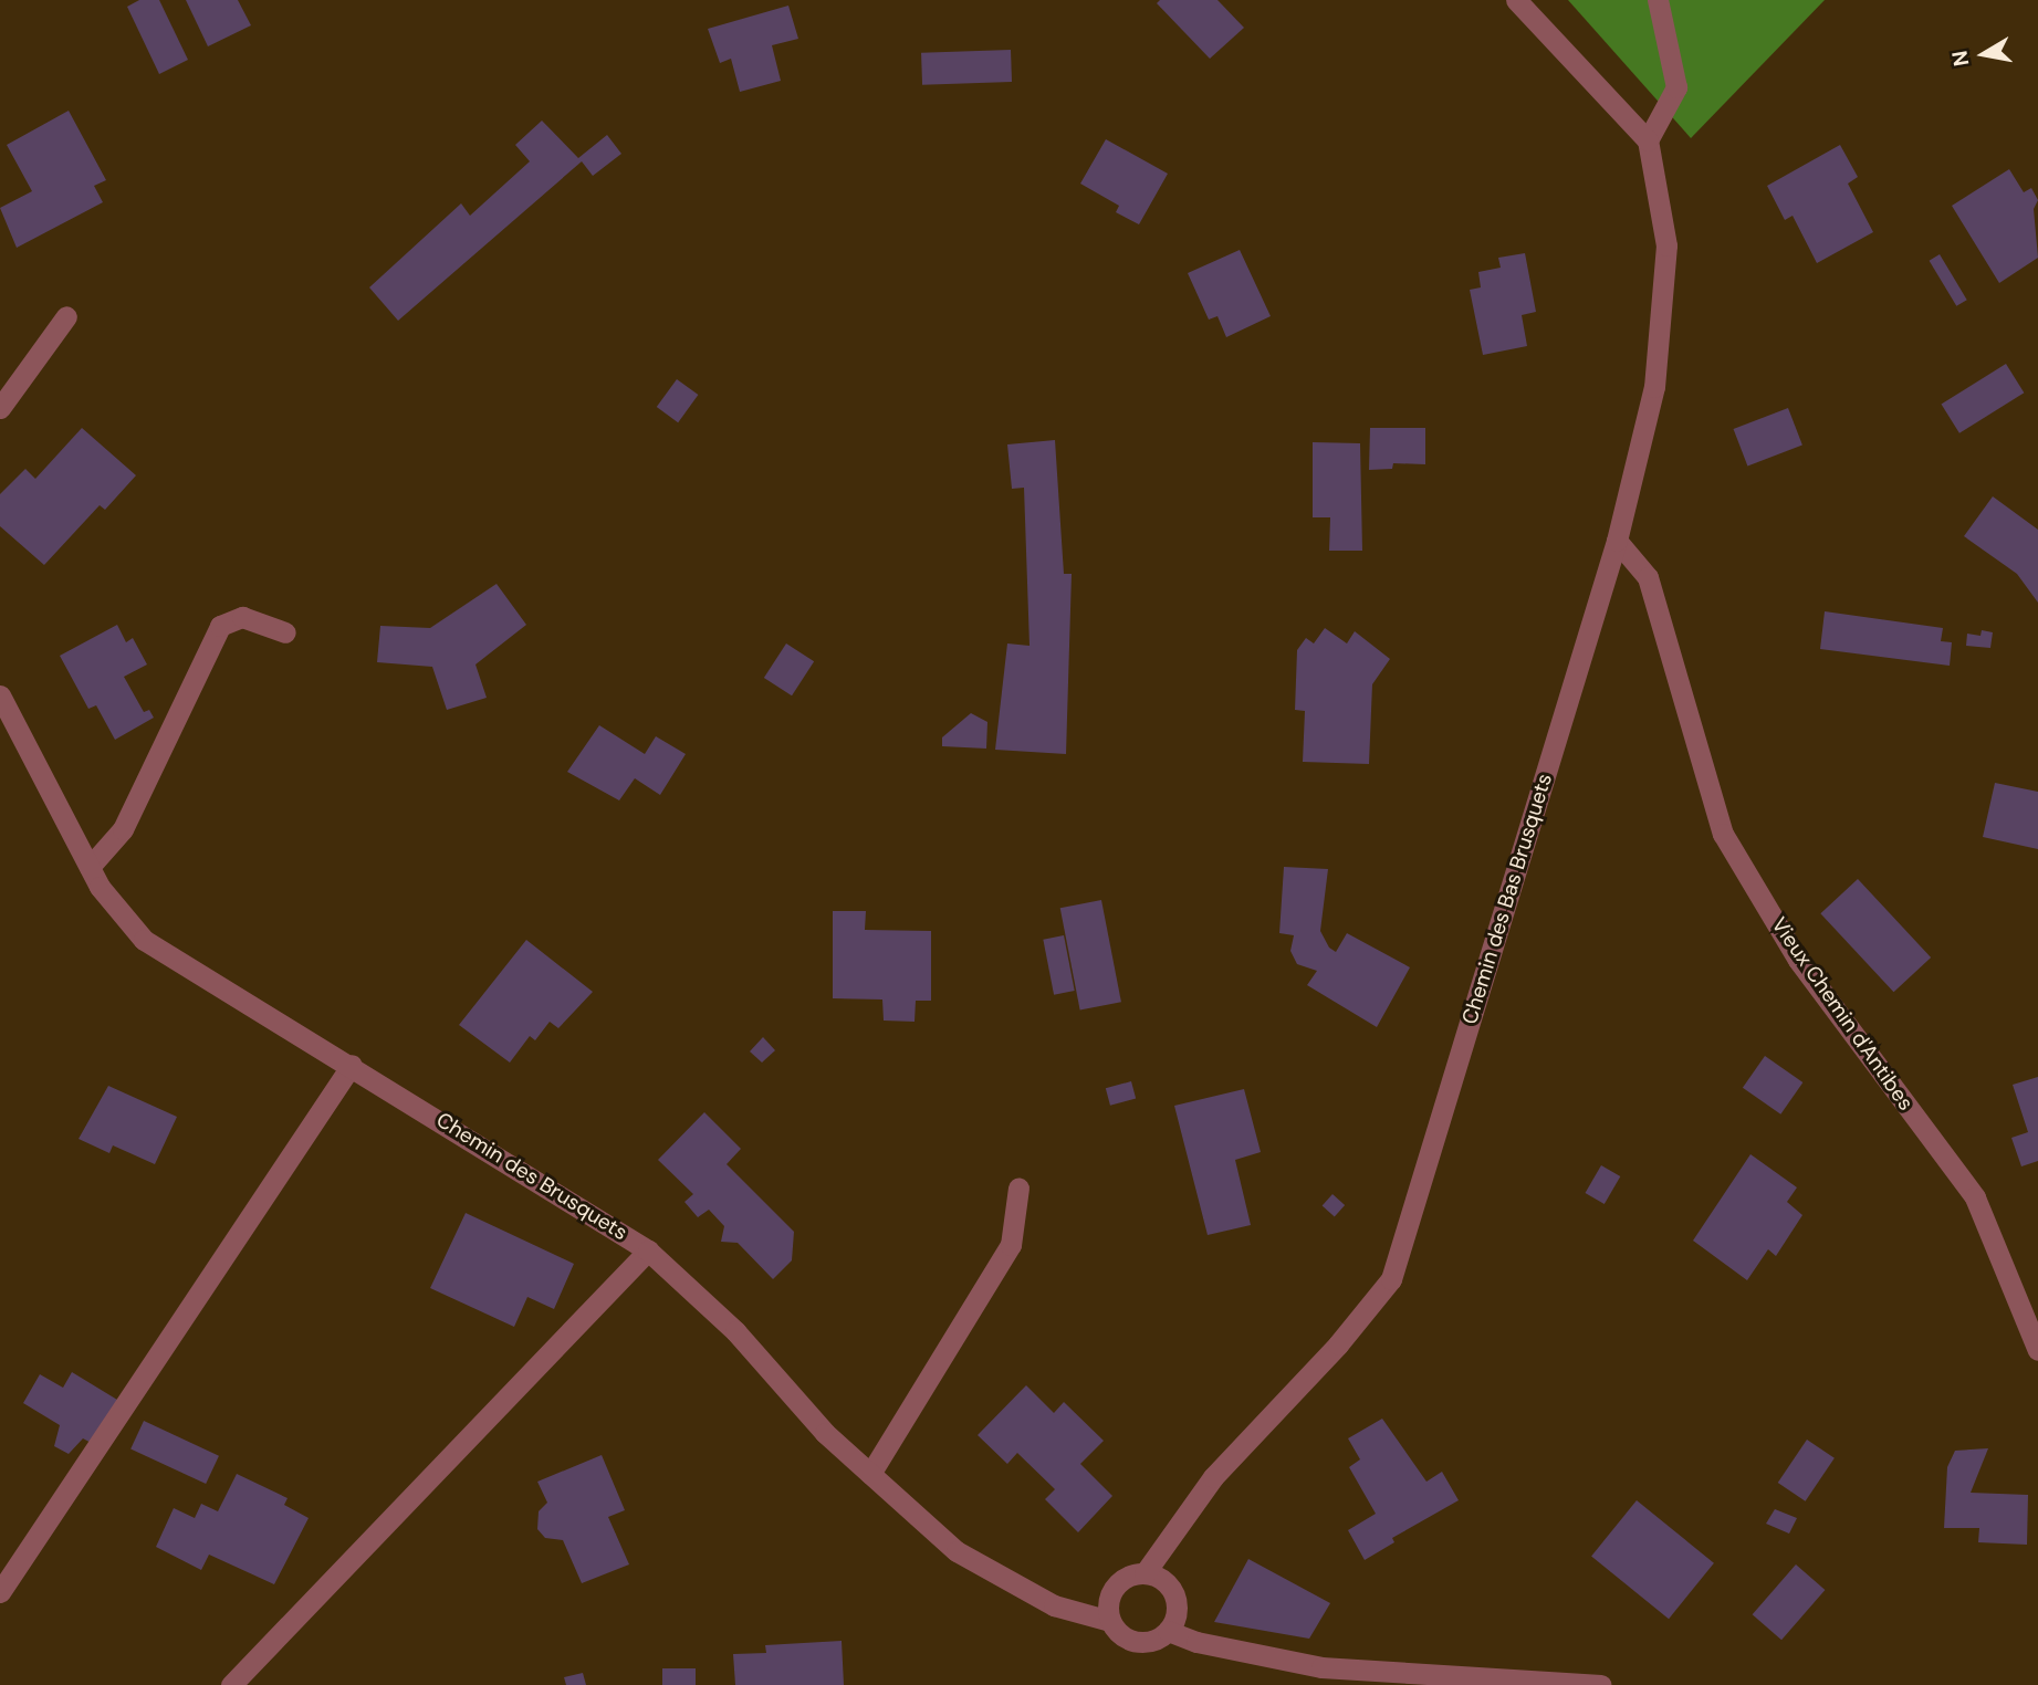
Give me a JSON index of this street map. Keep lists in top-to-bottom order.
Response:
{
  "streets": {
    "street": ["Chemin des Bas Brusquets", "Vieux Chemin d'Antibes", "Chemin des Brusquets"]
  },
  "crossings": [
    ["Chemin des Bas Brusquets", "Vieux Chemin d'Antibes"],
    ["Chemin des Bas Brusquets", "Chemin des Brusquets"]
  ],
  "north": "left"
}
